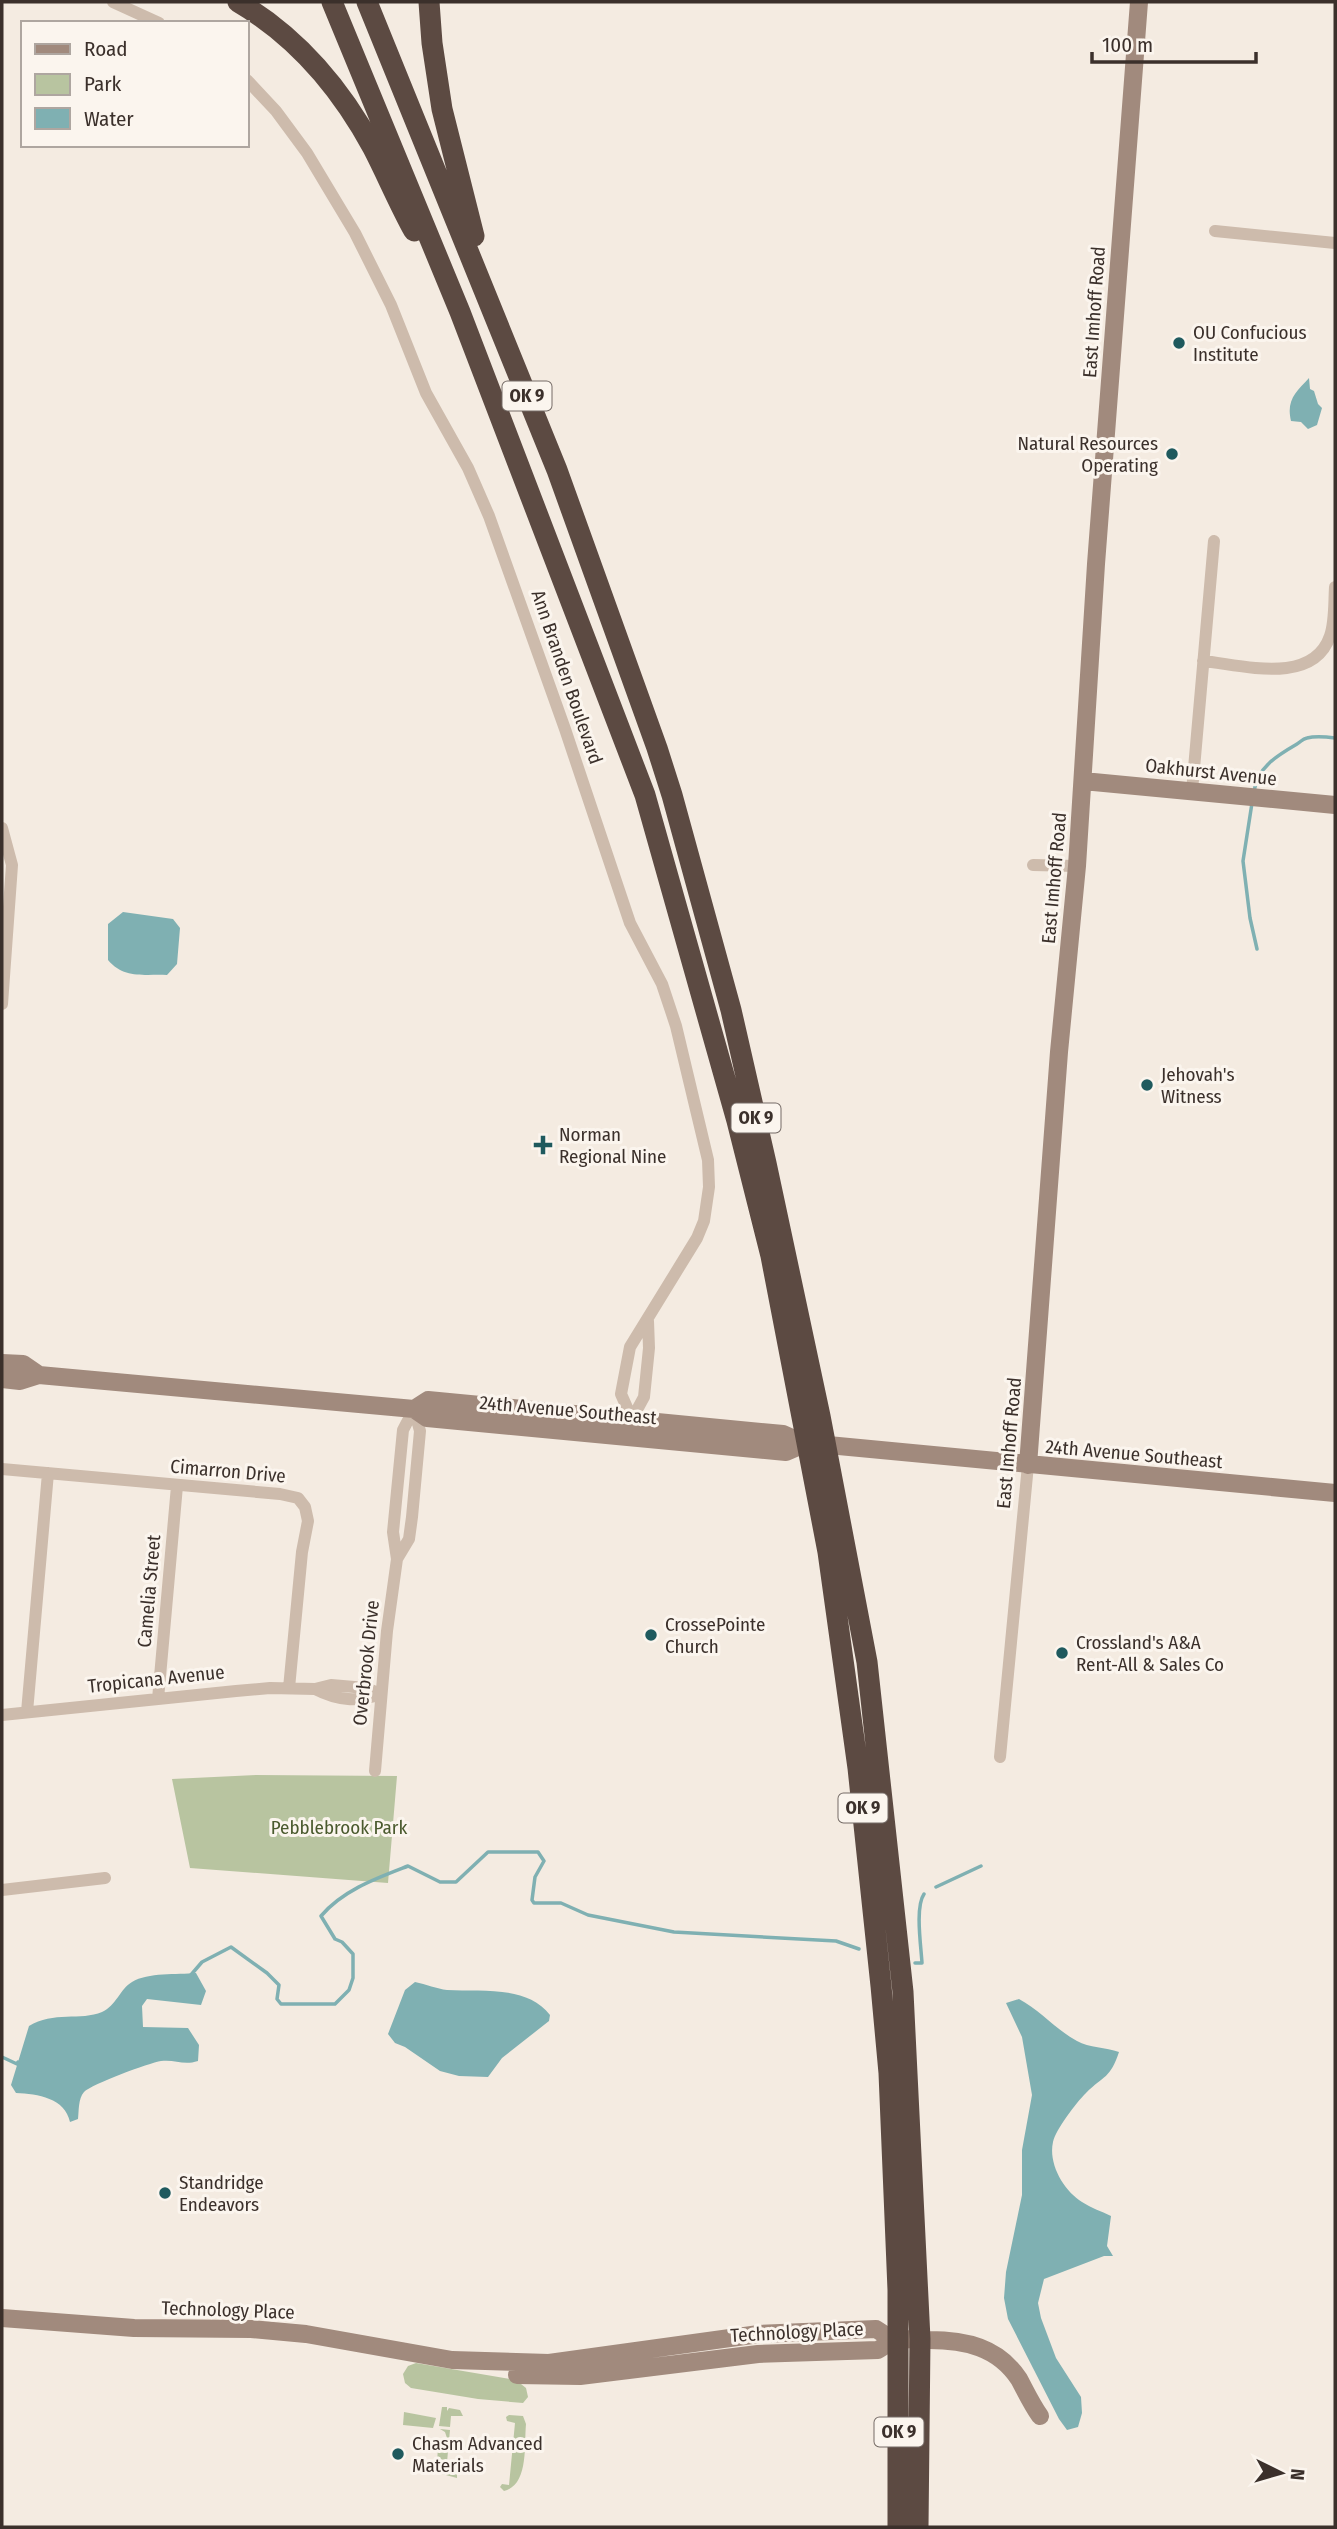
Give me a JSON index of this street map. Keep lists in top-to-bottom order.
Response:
{
  "streets": {
    "highway": ["OK 9"],
    "street": [
      "East Imhoff Road",
      "Ann Branden Boulevard",
      "Oakhurst Avenue",
      "24th Avenue Southeast",
      "Cimarron Drive",
      "Camelia Street",
      "Overbrook Drive",
      "Tropicana Avenue",
      "Technology Place"
    ]
  },
  "crossings": [
    ["East Imhoff Road", "Oakhurst Avenue"],
    ["East Imhoff Road", "24th Avenue Southeast"],
    ["OK 9", "24th Avenue Southeast"],
    ["OK 9", "Technology Place"],
    ["Ann Branden Boulevard", "24th Avenue Southeast"],
    ["24th Avenue Southeast", "Overbrook Drive"],
    ["Cimarron Drive", "Camelia Street"],
    ["Cimarron Drive", "Tropicana Avenue"],
    ["Camelia Street", "Tropicana Avenue"],
    ["Overbrook Drive", "Tropicana Avenue"]
  ],
  "parks": ["Pebblebrook Park"],
  "places": {
    "other": [
      "OU Confucious Institute",
      "Natural Resources Operating",
      "Jehovah's Witness",
      "CrossePointe Church",
      "Crossland's A&A Rent-All & Sales Co",
      "Standridge Endeavors",
      "Chasm Advanced Materials"
    ],
    "health": ["Norman Regional Nine"]
  },
  "legend": ["Road", "Park", "Water"],
  "scale_bar": "100 m",
  "north": "right"
}
